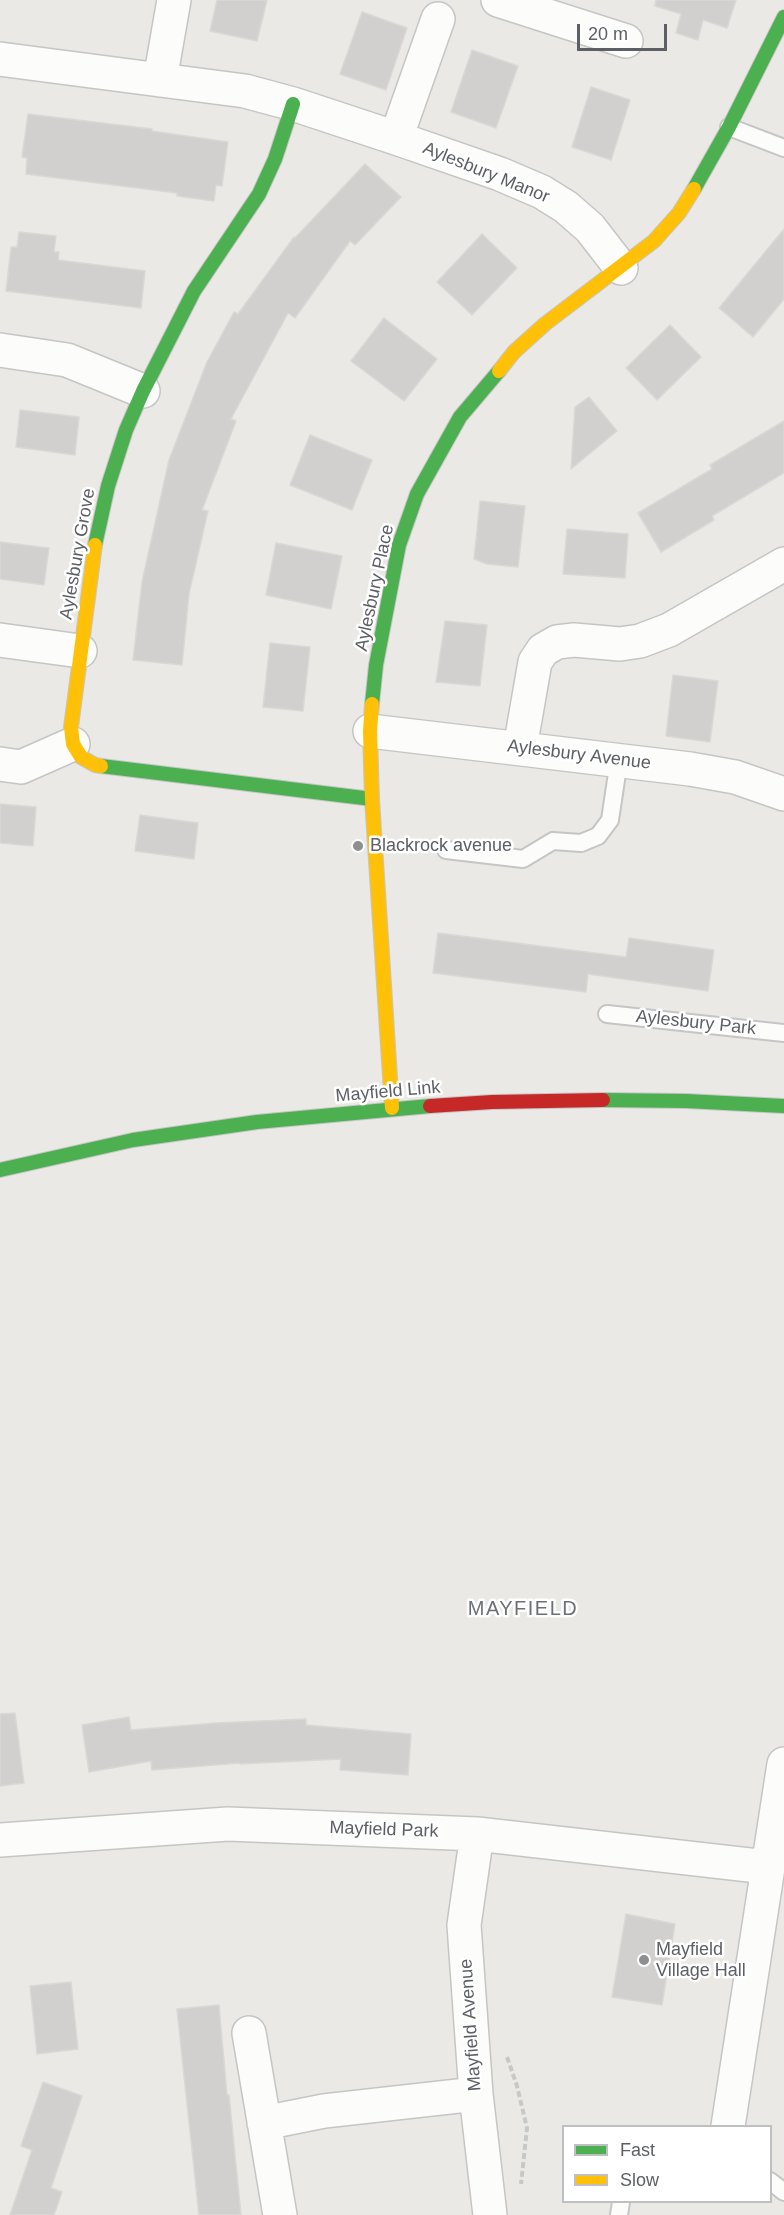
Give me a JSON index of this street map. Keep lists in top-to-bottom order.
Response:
{
  "streets": {
    "street": [
      "Aylesbury Manor",
      "Aylesbury Grove",
      "Aylesbury Place",
      "Aylesbury Avenue",
      "Mayfield Link",
      "Mayfield Park",
      "Mayfield Avenue"
    ],
    "lane": ["Aylesbury Park"]
  },
  "crossings": [
    ["Aylesbury Manor", "Aylesbury Grove"],
    ["Aylesbury Manor", "Aylesbury Place"],
    ["Aylesbury Place", "Aylesbury Avenue"],
    ["Aylesbury Place", "Mayfield Link"],
    ["Mayfield Park", "Mayfield Avenue"]
  ],
  "districts": ["MAYFIELD"],
  "places": ["Blackrock avenue", "Mayfield Village Hall"],
  "legend": ["Fast", "Slow"],
  "scale_bar": "20 m"
}
